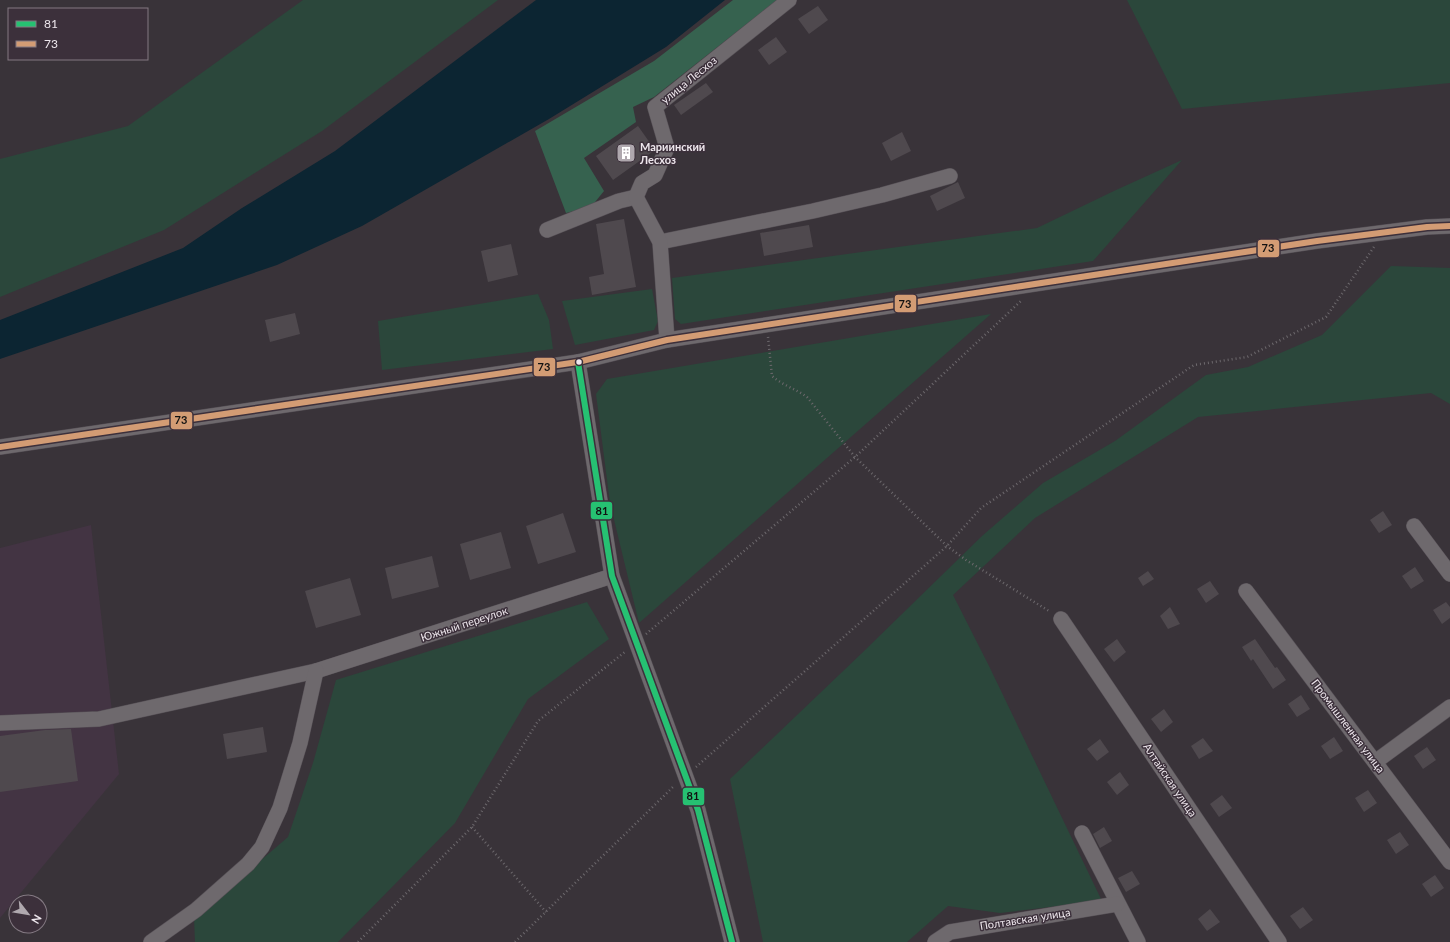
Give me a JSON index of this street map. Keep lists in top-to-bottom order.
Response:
{
  "streets": {
    "street": [
      "улица Лесхоз",
      "Южный переулок",
      "Промышленная улица",
      "Алтайская улица",
      "Полтавская улица"
    ]
  },
  "places": {
    "building": ["Мариинский Лесхоз"]
  },
  "lines": ["transit line 73", "transit line 81"],
  "legend": ["81", "73"],
  "north": "bottom right"
}
